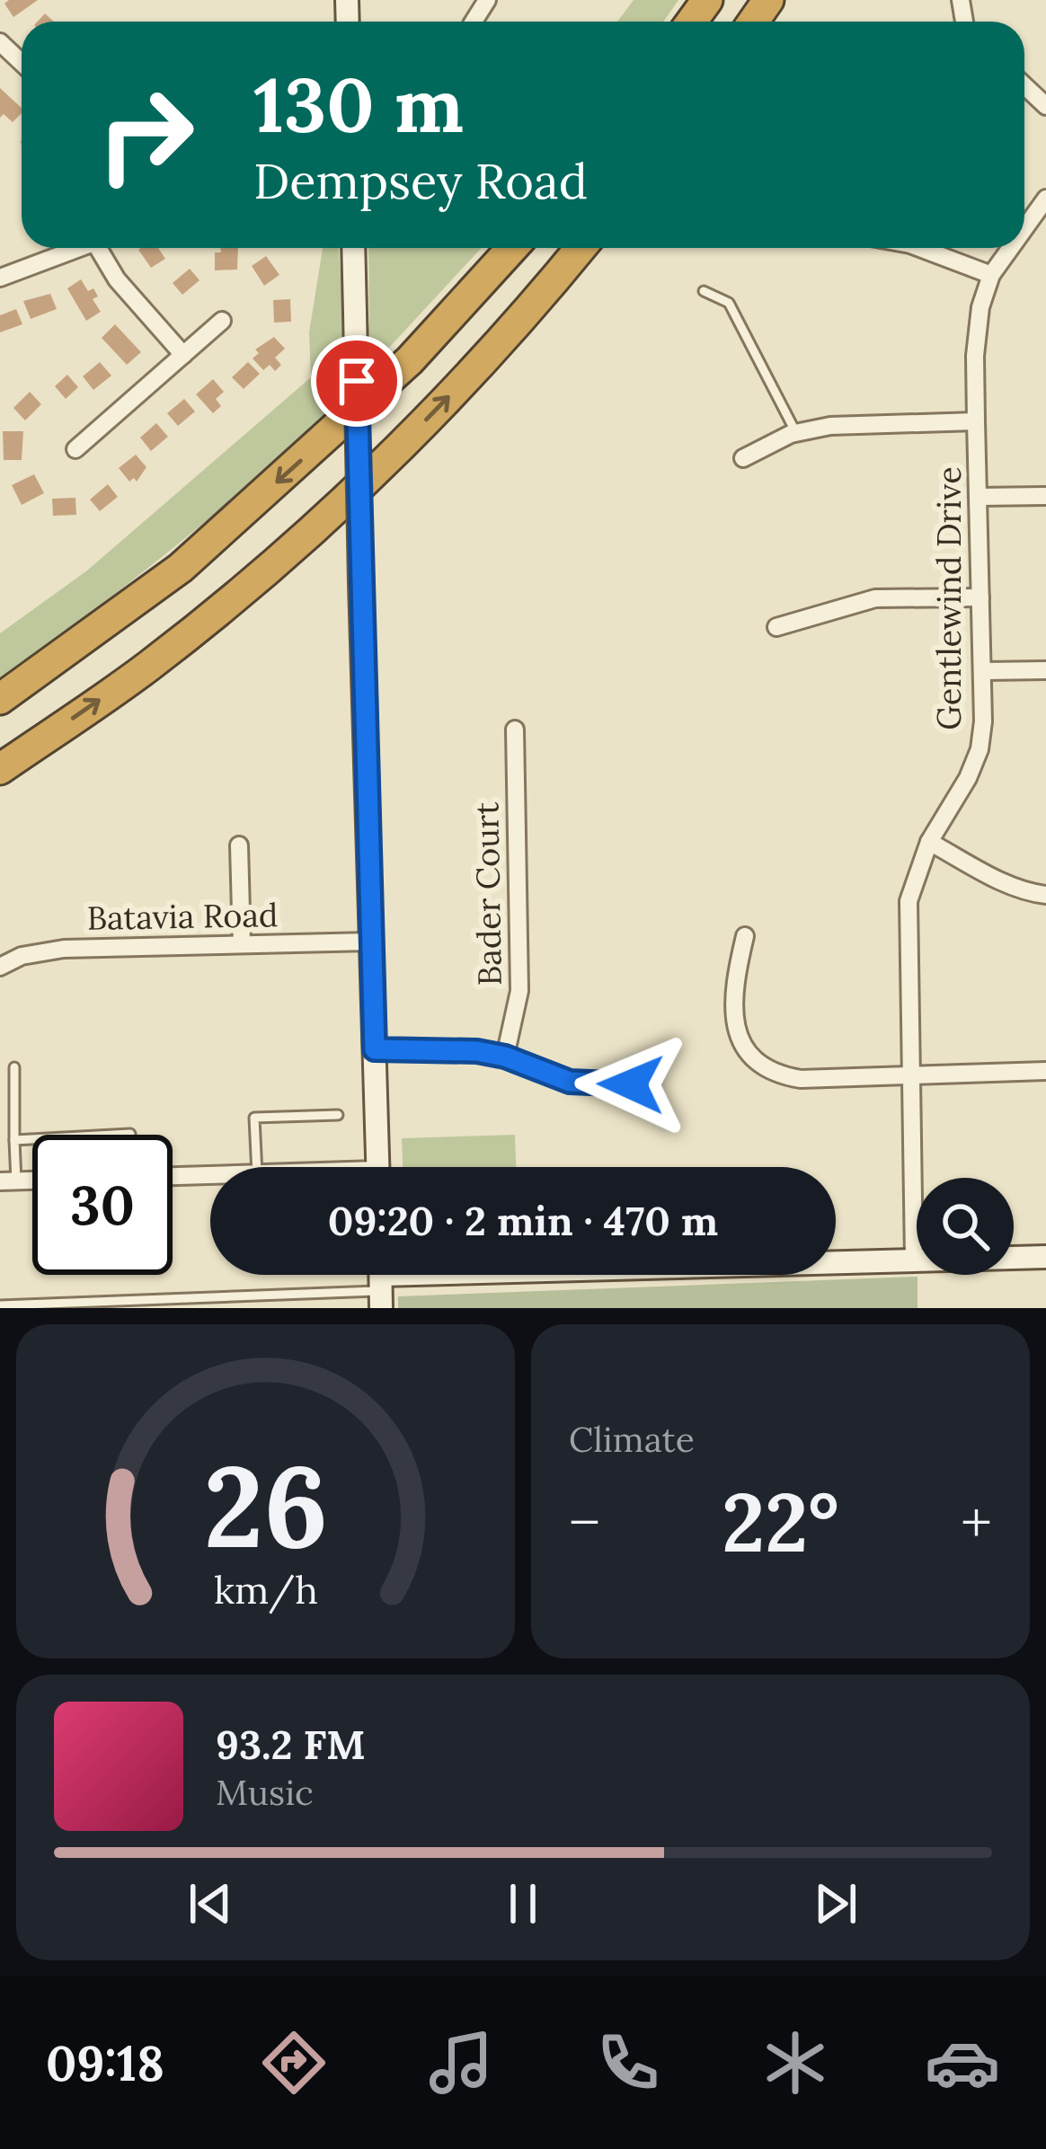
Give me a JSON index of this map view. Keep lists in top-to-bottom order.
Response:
{
  "streets": {
    "street": ["Gentlewind Drive", "Bader Court", "Batavia Road"]
  },
  "page": {
    "turn": ["130 m", "Dempsey Road"],
    "limit": "30",
    "trip": "09:20 · 2 min · 470 m",
    "tile": "Climate",
    "heat": ["−", "22°", "+"],
    "song": ["93.2 FM", "Music"],
    "tabs": "09:18",
    "gauge": ["26", "km/h"]
  }
}
